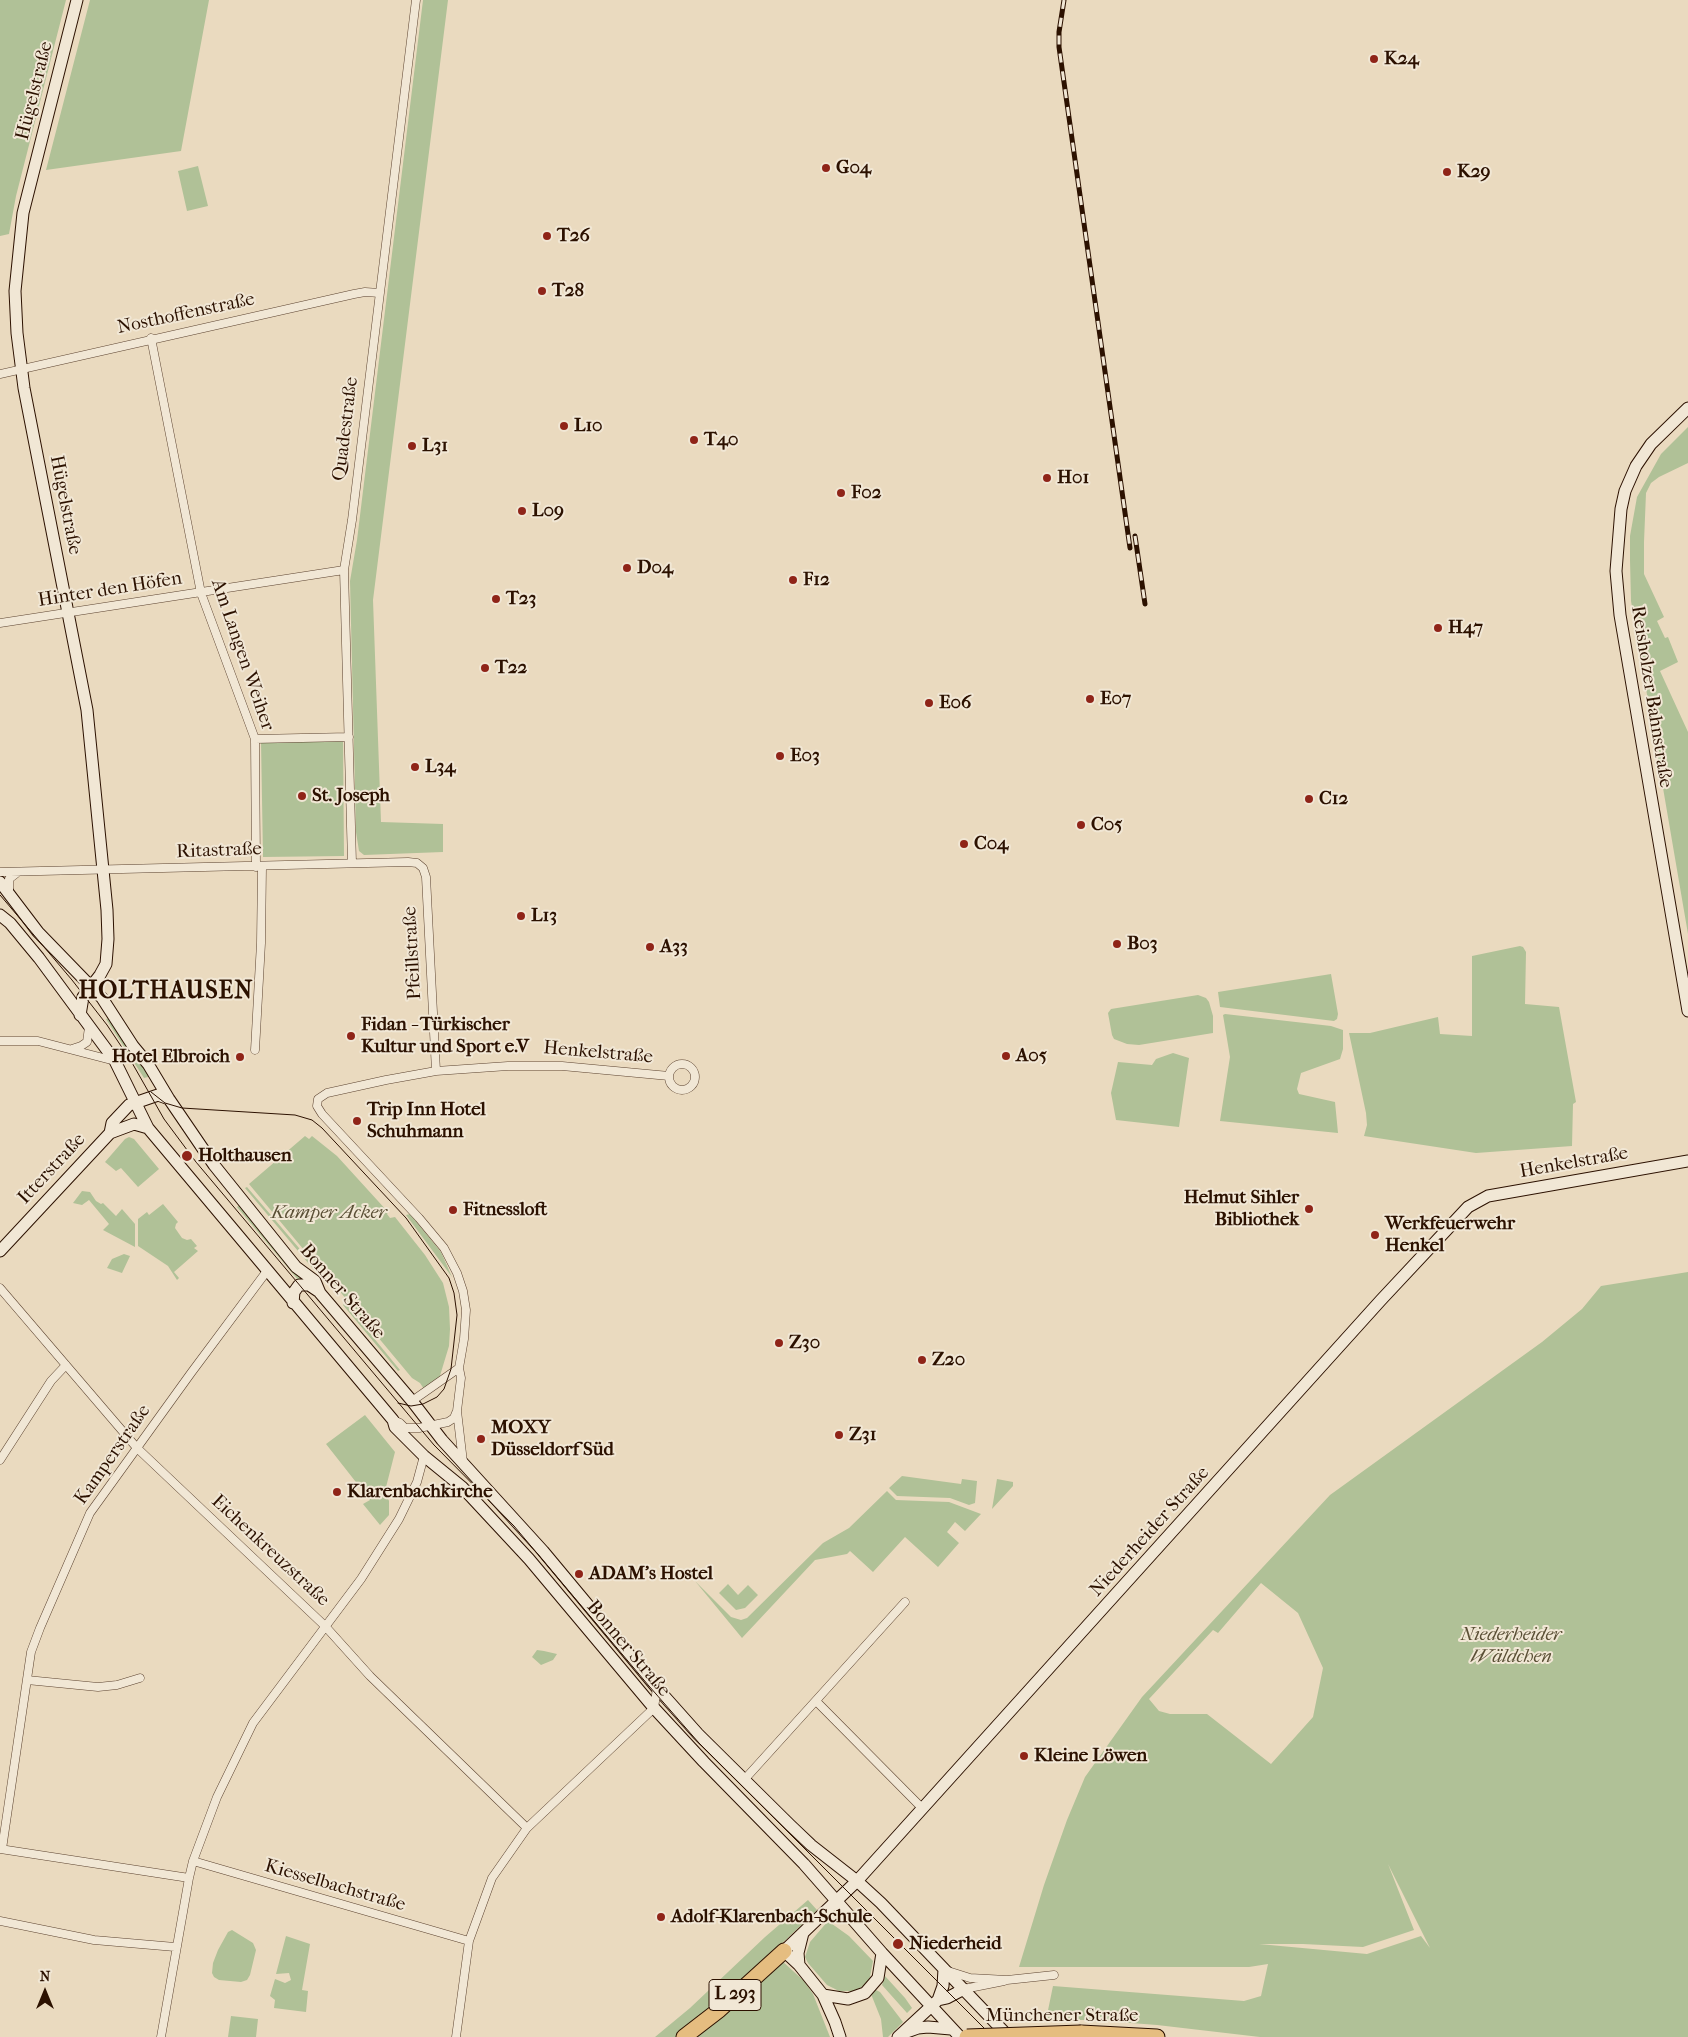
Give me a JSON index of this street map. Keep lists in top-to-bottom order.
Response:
{
  "streets": {
    "highway": ["L 293", "Münchener Straße"],
    "main road": [
      "Hügelstraße",
      "Reisholzer Bahnstraße",
      "Henkelstraße",
      "Itterstraße",
      "Bonner Straße",
      "Niederheider Straße"
    ],
    "street": [
      "Nosthoffenstraße",
      "Quadestraße",
      "Hinter den Höfen",
      "Am Langen Weiher",
      "Ritastraße",
      "Pfeillstraße",
      "Kamperstraße",
      "Eichenkreuzstraße",
      "Kiesselbachstraße"
    ]
  },
  "crossings": [
    ["Hügelstraße", "Nosthoffenstraße"],
    ["Hügelstraße", "Hinter den Höfen"],
    ["Hügelstraße", "Ritastraße"],
    ["Hügelstraße", "Bonner Straße"],
    ["Nosthoffenstraße", "Quadestraße"],
    ["Nosthoffenstraße", "Am Langen Weiher"],
    ["Quadestraße", "Hinter den Höfen"],
    ["Quadestraße", "Ritastraße"],
    ["Hinter den Höfen", "Am Langen Weiher"],
    ["Am Langen Weiher", "Ritastraße"],
    ["Ritastraße", "Pfeillstraße"],
    ["Pfeillstraße", "Henkelstraße"],
    ["Henkelstraße", "Niederheider Straße"],
    ["Itterstraße", "Bonner Straße"],
    ["Bonner Straße", "Kamperstraße"],
    ["Bonner Straße", "Niederheider Straße"],
    ["Kamperstraße", "Eichenkreuzstraße"]
  ],
  "districts": ["HOLTHAUSEN"],
  "parks": ["Kamper Acker", "Niederheider Wäldchen"],
  "places": [
    "K24",
    "G04",
    "K29",
    "T26",
    "T28",
    "L10",
    "T40",
    "L31",
    "H01",
    "F02",
    "L09",
    "D04",
    "F12",
    "T23",
    "H47",
    "T22",
    "E07",
    "E06",
    "E03",
    "L34",
    "St. Joseph",
    "C12",
    "C05",
    "C04",
    "L13",
    "B03",
    "A33",
    "Fidan - Türkischer Kultur und Sport e.V",
    "A05",
    "Hotel Elbroich",
    "Trip Inn Hotel Schuhmann",
    "Holthausen",
    "Helmut Sihler Bibliothek",
    "Fitnessloft",
    "Werkfeuerwehr Henkel",
    "Z30",
    "Z20",
    "Z31",
    "MOXY Düsseldorf Süd",
    "Klarenbachkirche",
    "ADAM's Hostel",
    "Kleine Löwen",
    "Adolf-Klarenbach-Schule",
    "Niederheid"
  ],
  "north": "top"
}
